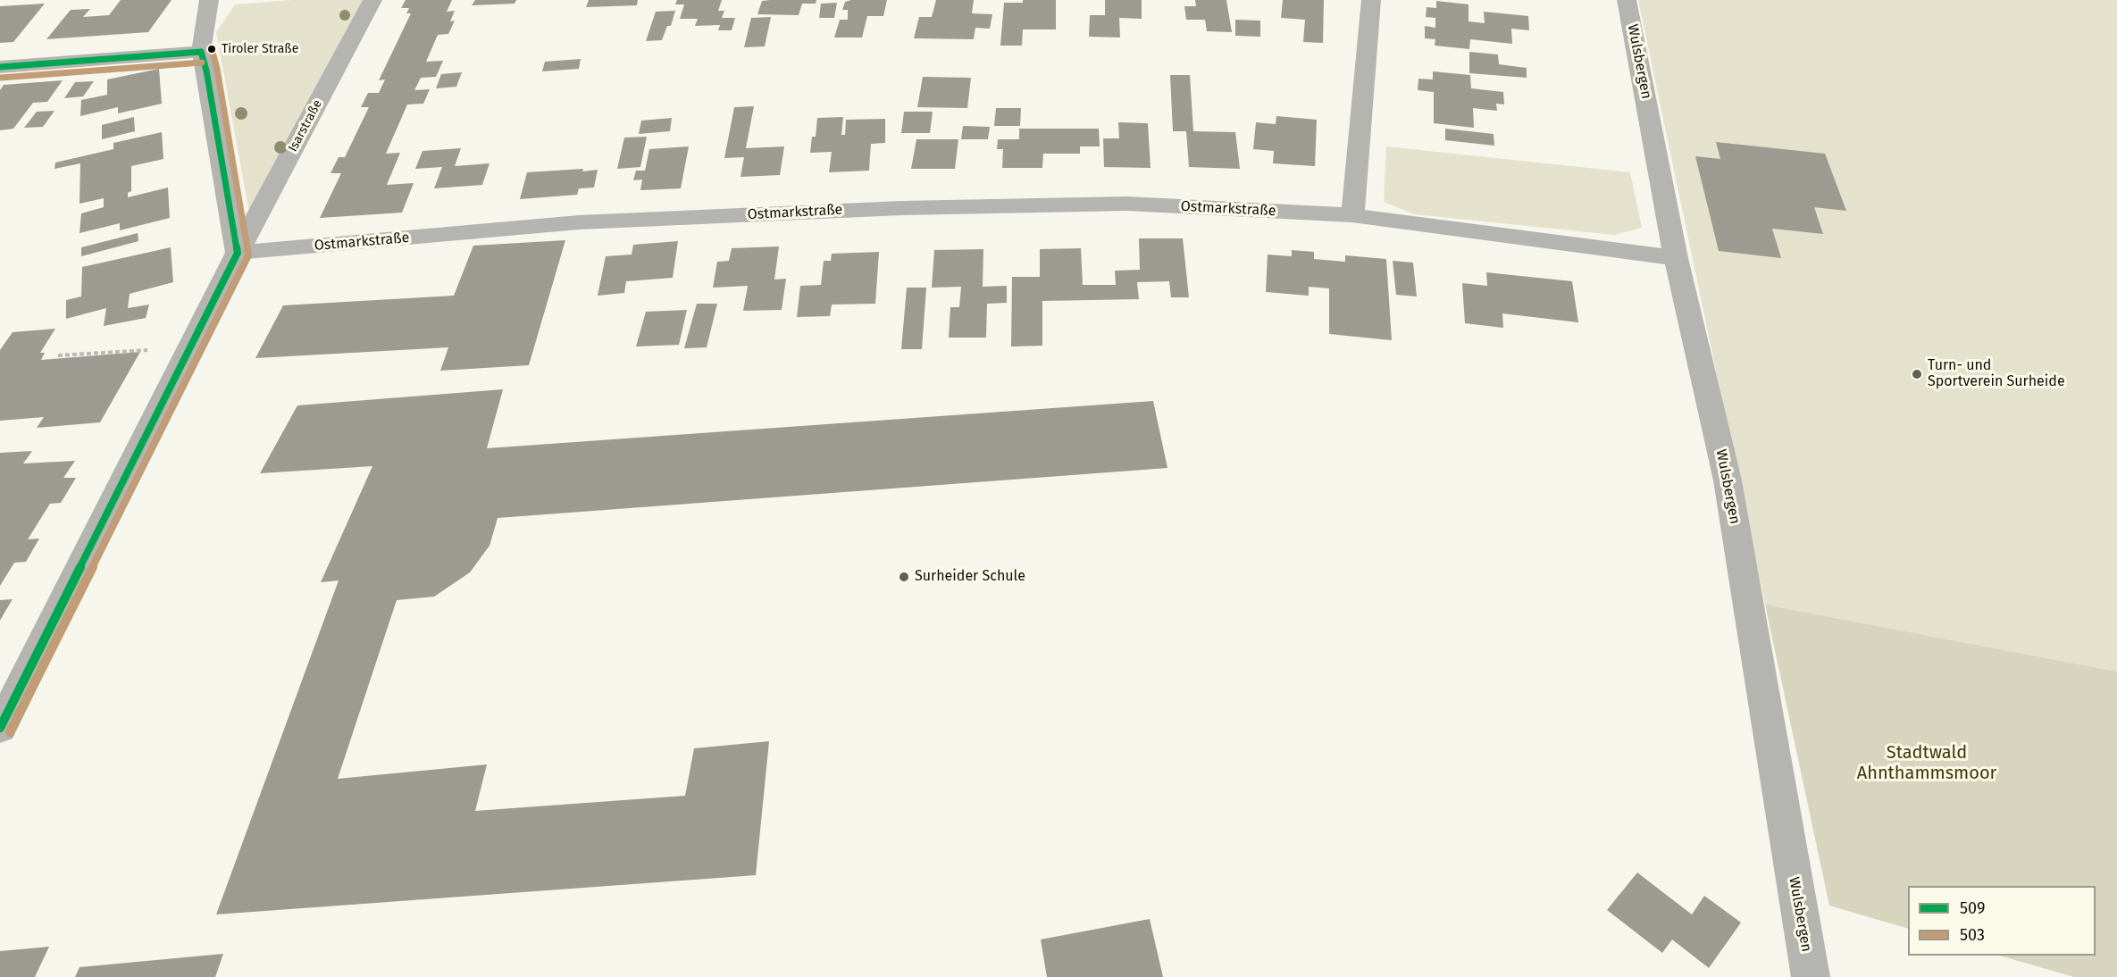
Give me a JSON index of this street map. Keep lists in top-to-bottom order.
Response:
{
  "streets": {
    "street": ["Wulsbergen", "Isarstraße", "Ostmarkstraße"]
  },
  "crossings": [
    ["Wulsbergen", "Ostmarkstraße"],
    ["Isarstraße", "Ostmarkstraße"]
  ],
  "parks": ["Stadtwald Ahnthammsmoor"],
  "places": ["Tiroler Straße", "Turn- und Sportverein Surheide", "Surheider Schule"],
  "lines": ["transit line 503", "transit line 509"],
  "legend": ["509", "503"]
}
